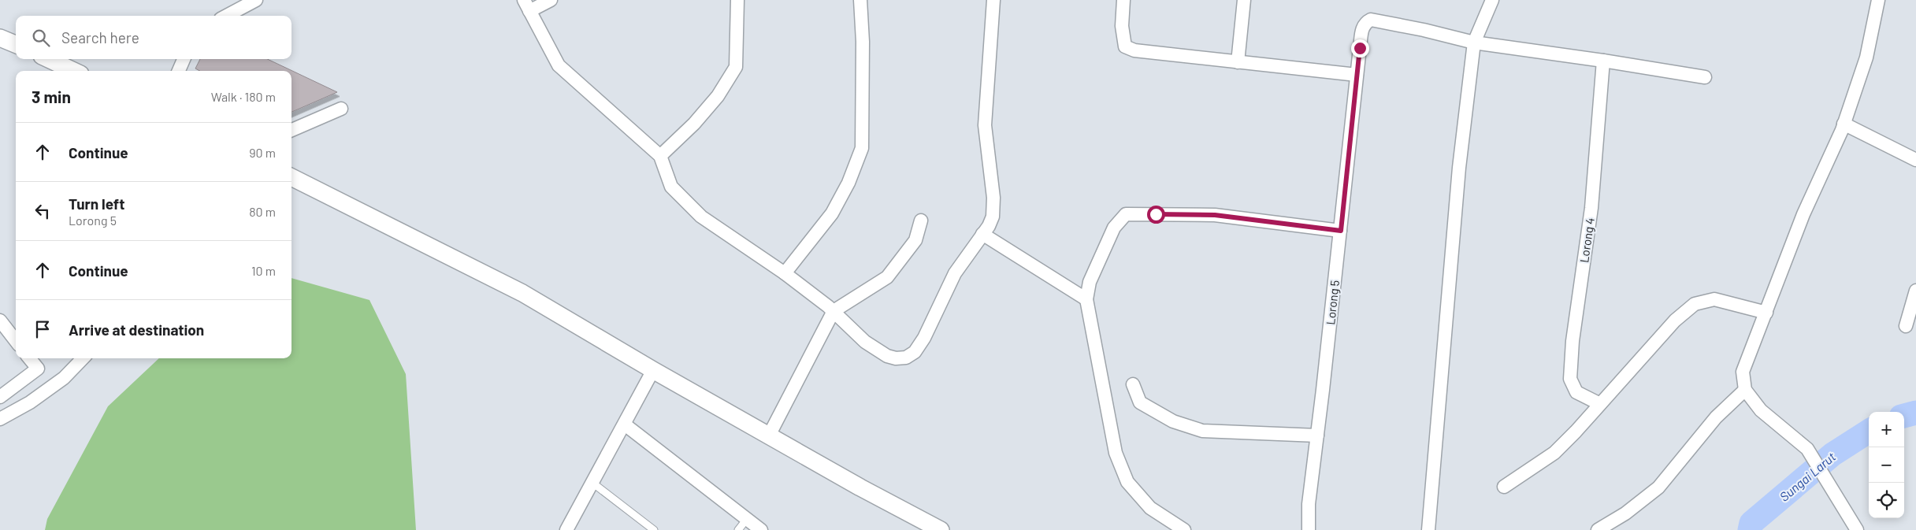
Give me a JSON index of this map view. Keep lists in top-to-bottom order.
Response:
{
  "streets": {
    "street": ["Lorong 4", "Lorong 5"]
  },
  "crossings": [
    ["Lorong 4", "Lorong 5"]
  ],
  "water": ["Sungai Larut"],
  "page": {
    "search": "Search here",
    "heading": ["3 min", "Walk · 180 m"],
    "list": [
      ["Continue", "90 m"],
      ["Turn left", "Lorong 5", "80 m"],
      ["Continue", "10 m"],
      "Arrive at destination"
    ],
    "map_buttons": ["+", "−"]
  }
}
